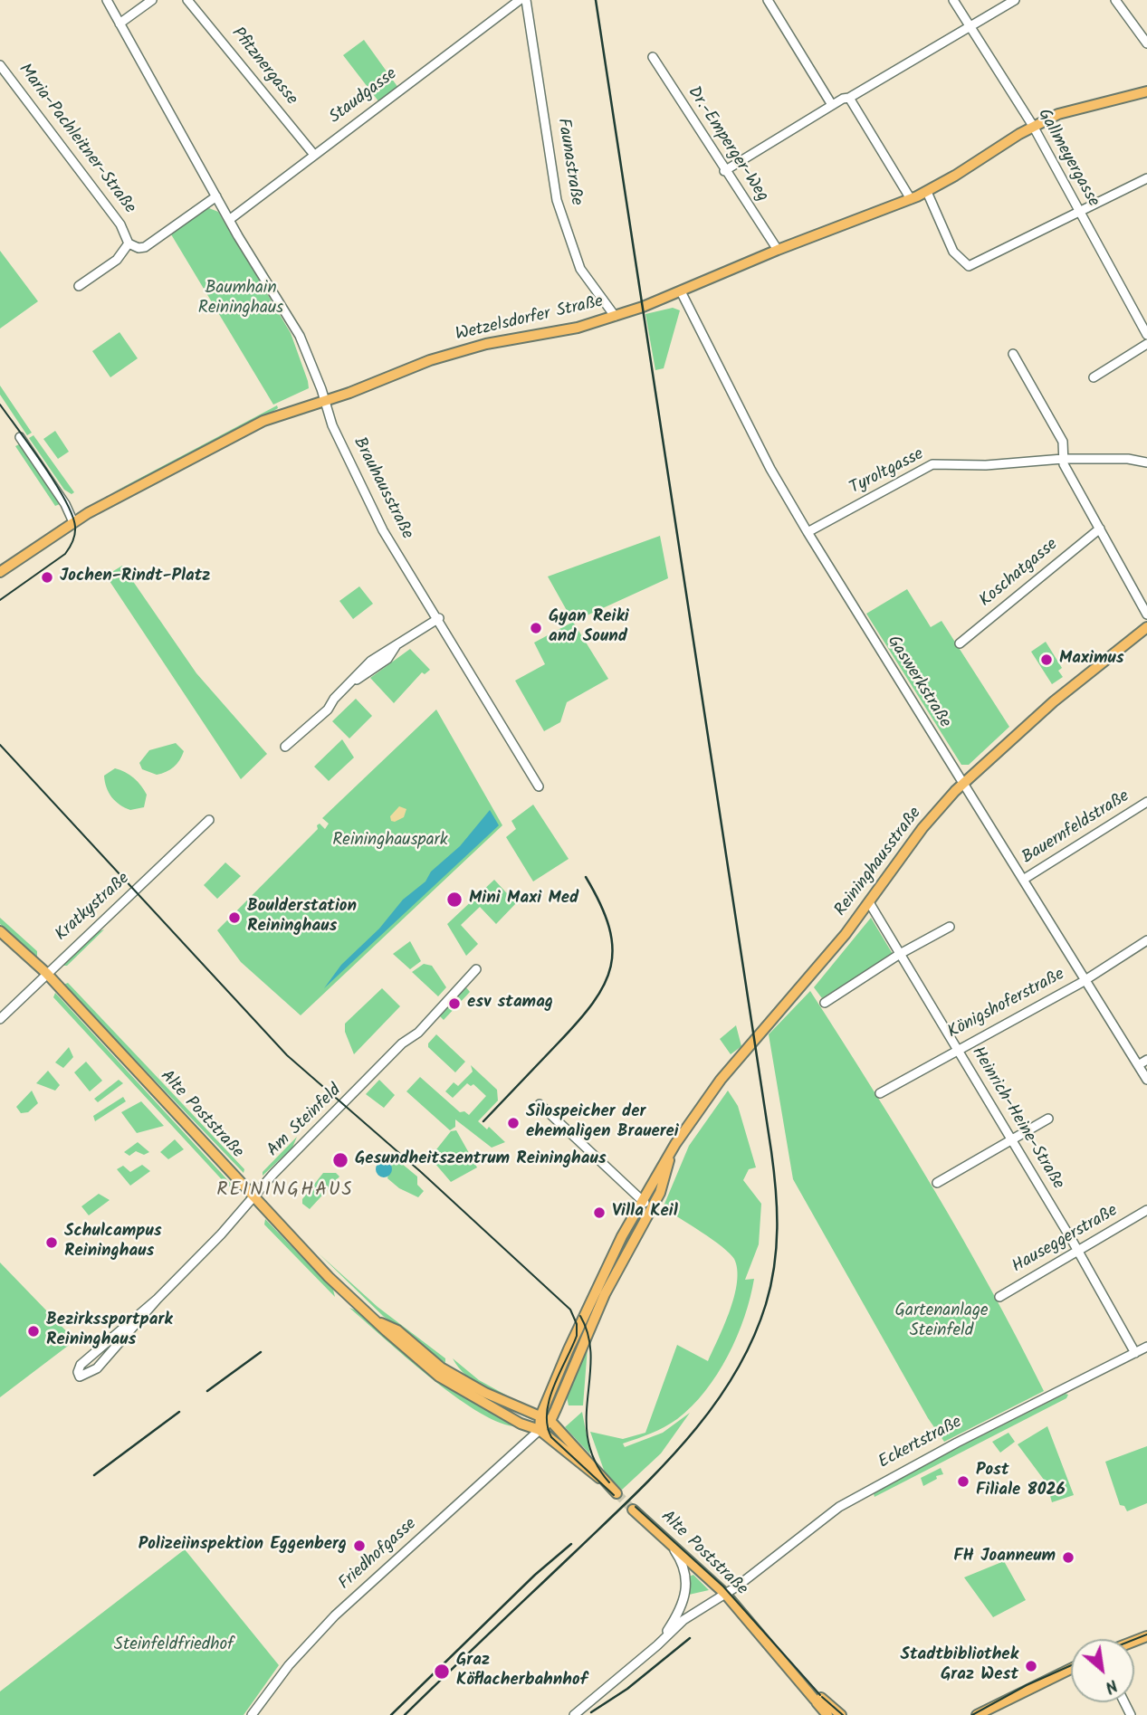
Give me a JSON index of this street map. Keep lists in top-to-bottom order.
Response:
{
  "streets": {
    "main road": ["Wetzelsdorfer Straße", "Reininghausstraße", "Alte Poststraße"],
    "street": [
      "Pfitznergasse",
      "Staudgasse",
      "Maria-Pachleitner-Straße",
      "Dr.-Emperger-Weg",
      "Gallmeyergasse",
      "Faunastraße",
      "Tyroltgasse",
      "Brauhausstraße",
      "Koschatgasse",
      "Gaswerkstraße",
      "Bauernfeldstraße",
      "Kratkystraße",
      "Königshoferstraße",
      "Heinrich-Heine-Straße",
      "Am Steinfeld",
      "Hauseggerstraße",
      "Eckertstraße",
      "Friedhofgasse"
    ]
  },
  "crossings": [
    ["Pfitznergasse", "Staudgasse"],
    ["Staudgasse", "Brauhausstraße"],
    ["Dr.-Emperger-Weg", "Wetzelsdorfer Straße"],
    ["Gallmeyergasse", "Wetzelsdorfer Straße"],
    ["Faunastraße", "Wetzelsdorfer Straße"],
    ["Wetzelsdorfer Straße", "Brauhausstraße"],
    ["Wetzelsdorfer Straße", "Gaswerkstraße"],
    ["Tyroltgasse", "Gaswerkstraße"],
    ["Gaswerkstraße", "Bauernfeldstraße"],
    ["Gaswerkstraße", "Reininghausstraße"],
    ["Gaswerkstraße", "Königshoferstraße"],
    ["Reininghausstraße", "Alte Poststraße"],
    ["Reininghausstraße", "Heinrich-Heine-Straße"],
    ["Reininghausstraße", "Friedhofgasse"],
    ["Kratkystraße", "Alte Poststraße"],
    ["Königshoferstraße", "Heinrich-Heine-Straße"],
    ["Alte Poststraße", "Am Steinfeld"],
    ["Alte Poststraße", "Eckertstraße"],
    ["Alte Poststraße", "Friedhofgasse"],
    ["Heinrich-Heine-Straße", "Hauseggerstraße"],
    ["Heinrich-Heine-Straße", "Eckertstraße"]
  ],
  "districts": ["REININGHAUS"],
  "parks": [
    "Baumhain Reininghaus",
    "Reininghauspark",
    "Gartenanlage Steinfeld",
    "Steinfeldfriedhof"
  ],
  "places": [
    "Jochen-Rindt-Platz",
    "Gyan Reiki and Sound",
    "Maximus",
    "Mini Maxi Med",
    "Boulderstation Reininghaus",
    "esv stamag",
    "Silospeicher der ehemaligen Brauerei",
    "Gesundheitszentrum Reininghaus",
    "Villa Keil",
    "Schulcampus Reininghaus",
    "Bezirkssportpark Reininghaus",
    "Post Filiale 8026",
    "Polizeiinspektion Eggenberg",
    "FH Joanneum",
    "Stadtbibliothek Graz West",
    "Graz Köflacherbahnhof"
  ],
  "north": "bottom right"
}
